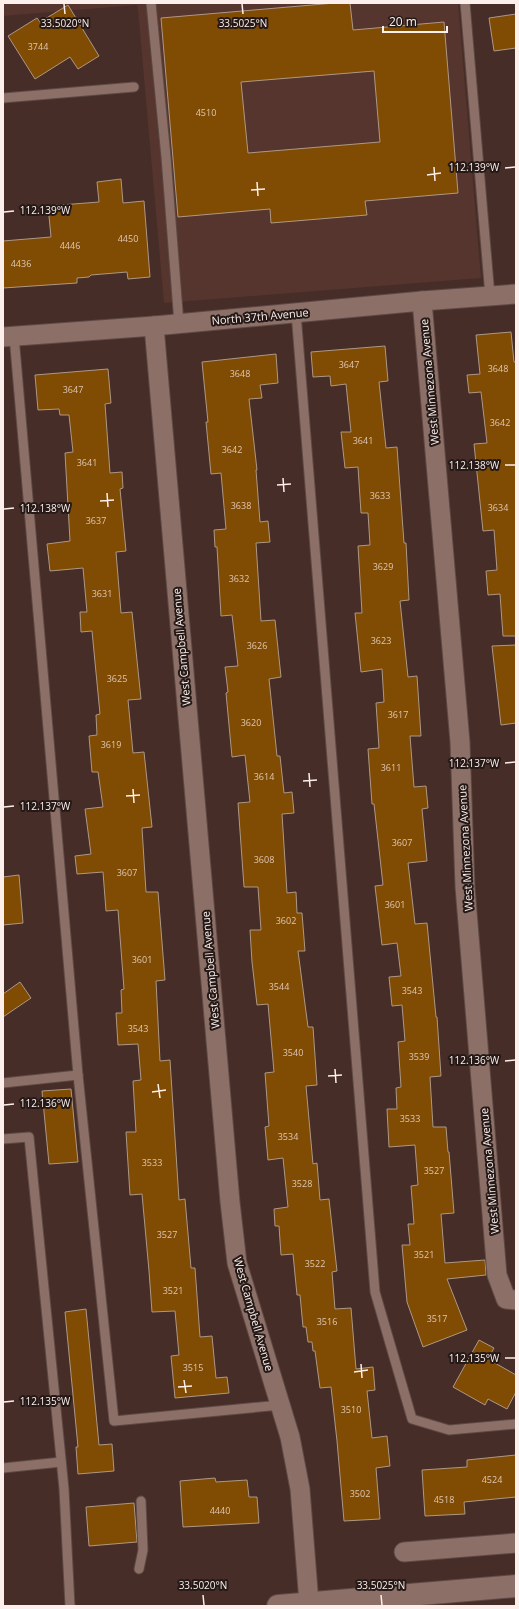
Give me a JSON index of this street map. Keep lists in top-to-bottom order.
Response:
{
  "streets": {
    "street": ["North 37th Avenue", "West Minnezona Avenue", "West Campbell Avenue"]
  },
  "crossings": [
    ["North 37th Avenue", "West Minnezona Avenue"],
    ["North 37th Avenue", "West Campbell Avenue"]
  ],
  "house_numbers": [
    "3744",
    "4510",
    "4450",
    "4446",
    "4436",
    "3647",
    "3648",
    "3648",
    "3647",
    "3642",
    "3641",
    "3642",
    "3641",
    "3633",
    "3638",
    "3634",
    "3637",
    "3629",
    "3632",
    "3631",
    "3623",
    "3626",
    "3625",
    "3617",
    "3620",
    "3619",
    "3611",
    "3614",
    "3607",
    "3608",
    "3607",
    "3601",
    "3602",
    "3601",
    "3544",
    "3543",
    "3543",
    "3540",
    "3539",
    "3533",
    "3534",
    "3533",
    "3527",
    "3528",
    "3527",
    "3521",
    "3522",
    "3521",
    "3517",
    "3516",
    "3515",
    "3510",
    "4524",
    "3502",
    "4518",
    "4440"
  ],
  "scale_bar": "20 m",
  "coordinates": [
    "33.5020°N",
    "33.5025°N",
    "112.139°W",
    "112.138°W",
    "112.137°W",
    "112.136°W",
    "112.135°W"
  ]
}
